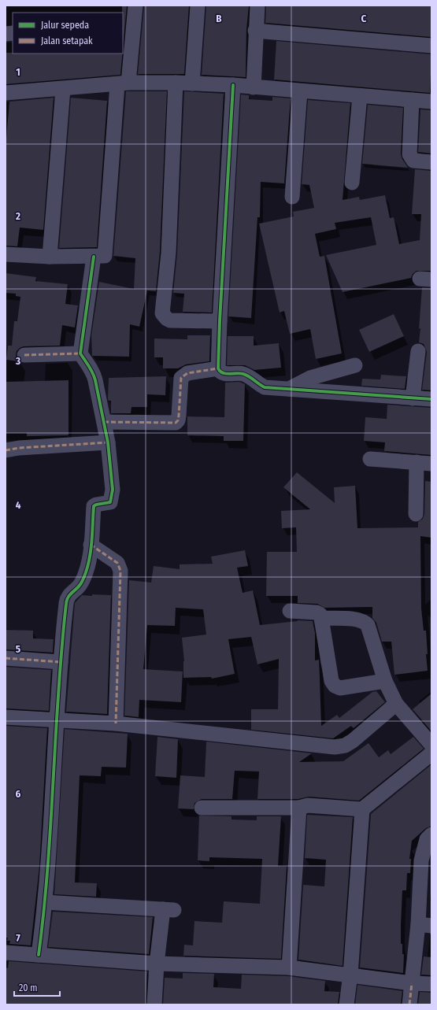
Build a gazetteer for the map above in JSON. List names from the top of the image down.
{
  "legend": ["Jalur sepeda", "Jalan setapak"],
  "scale_bar": "20 m",
  "grid": {
    "columns": ["B", "C"],
    "rows": [
      "1",
      "2",
      "3",
      "4",
      "5",
      "6",
      "7"
    ]
  }
}
